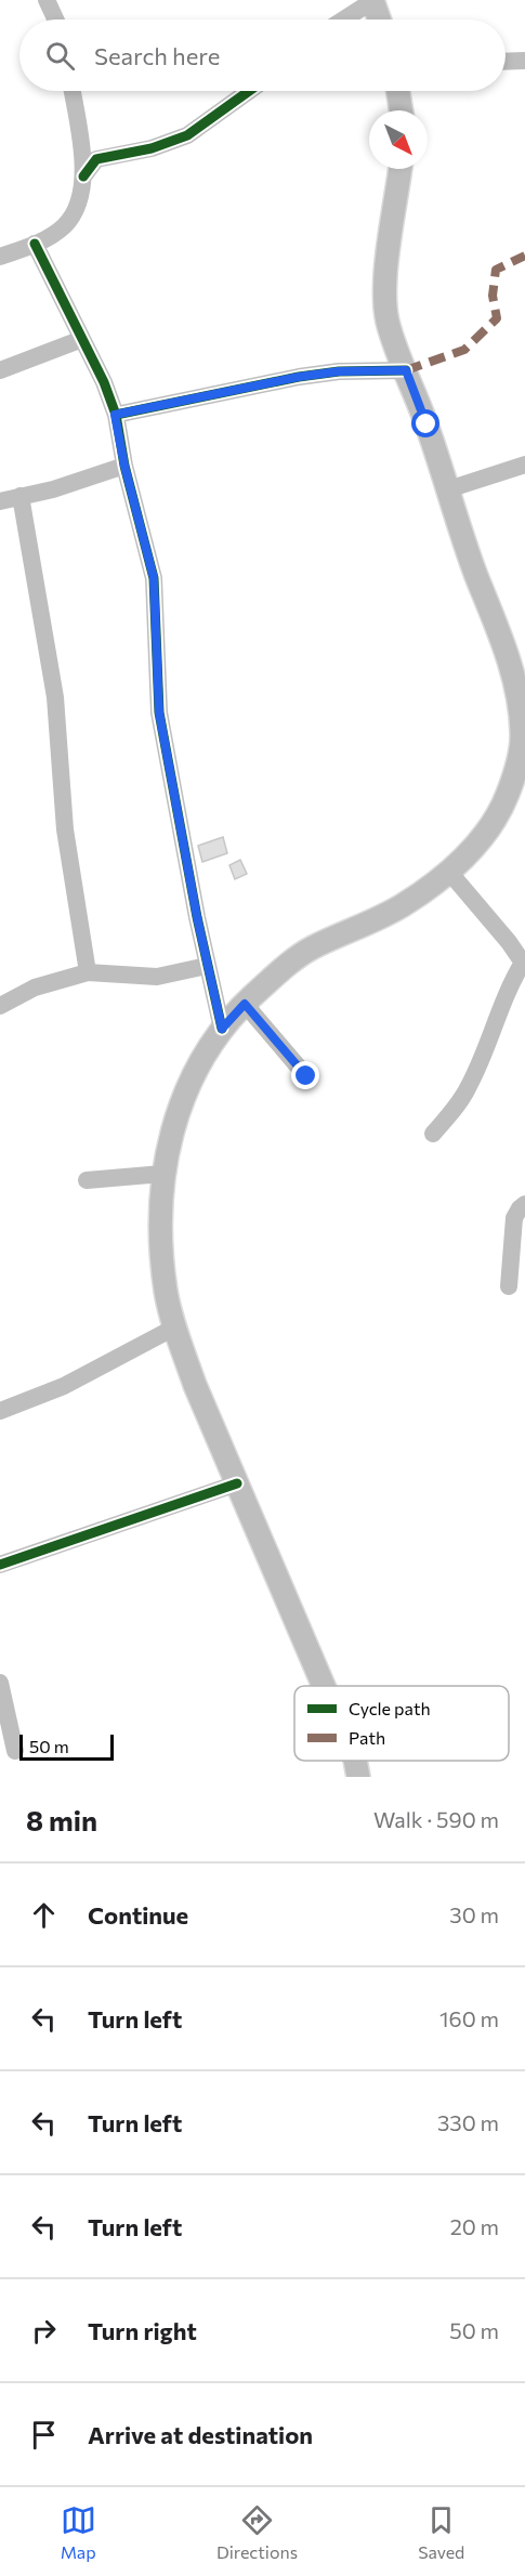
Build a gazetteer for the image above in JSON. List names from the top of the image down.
{
  "legend": ["Cycle path", "Path"],
  "scale_bar": "50 m",
  "north": "bottom right",
  "page": {
    "search": "Search here",
    "scale": "50 m",
    "heading": ["8 min", "Walk · 590 m"],
    "list": [
      ["Continue", "30 m"],
      ["Turn left", "160 m"],
      ["Turn left", "330 m"],
      ["Turn left", "20 m"],
      ["Turn right", "50 m"],
      "Arrive at destination"
    ],
    "nav": ["Map", "Directions", "Saved"]
  }
}
